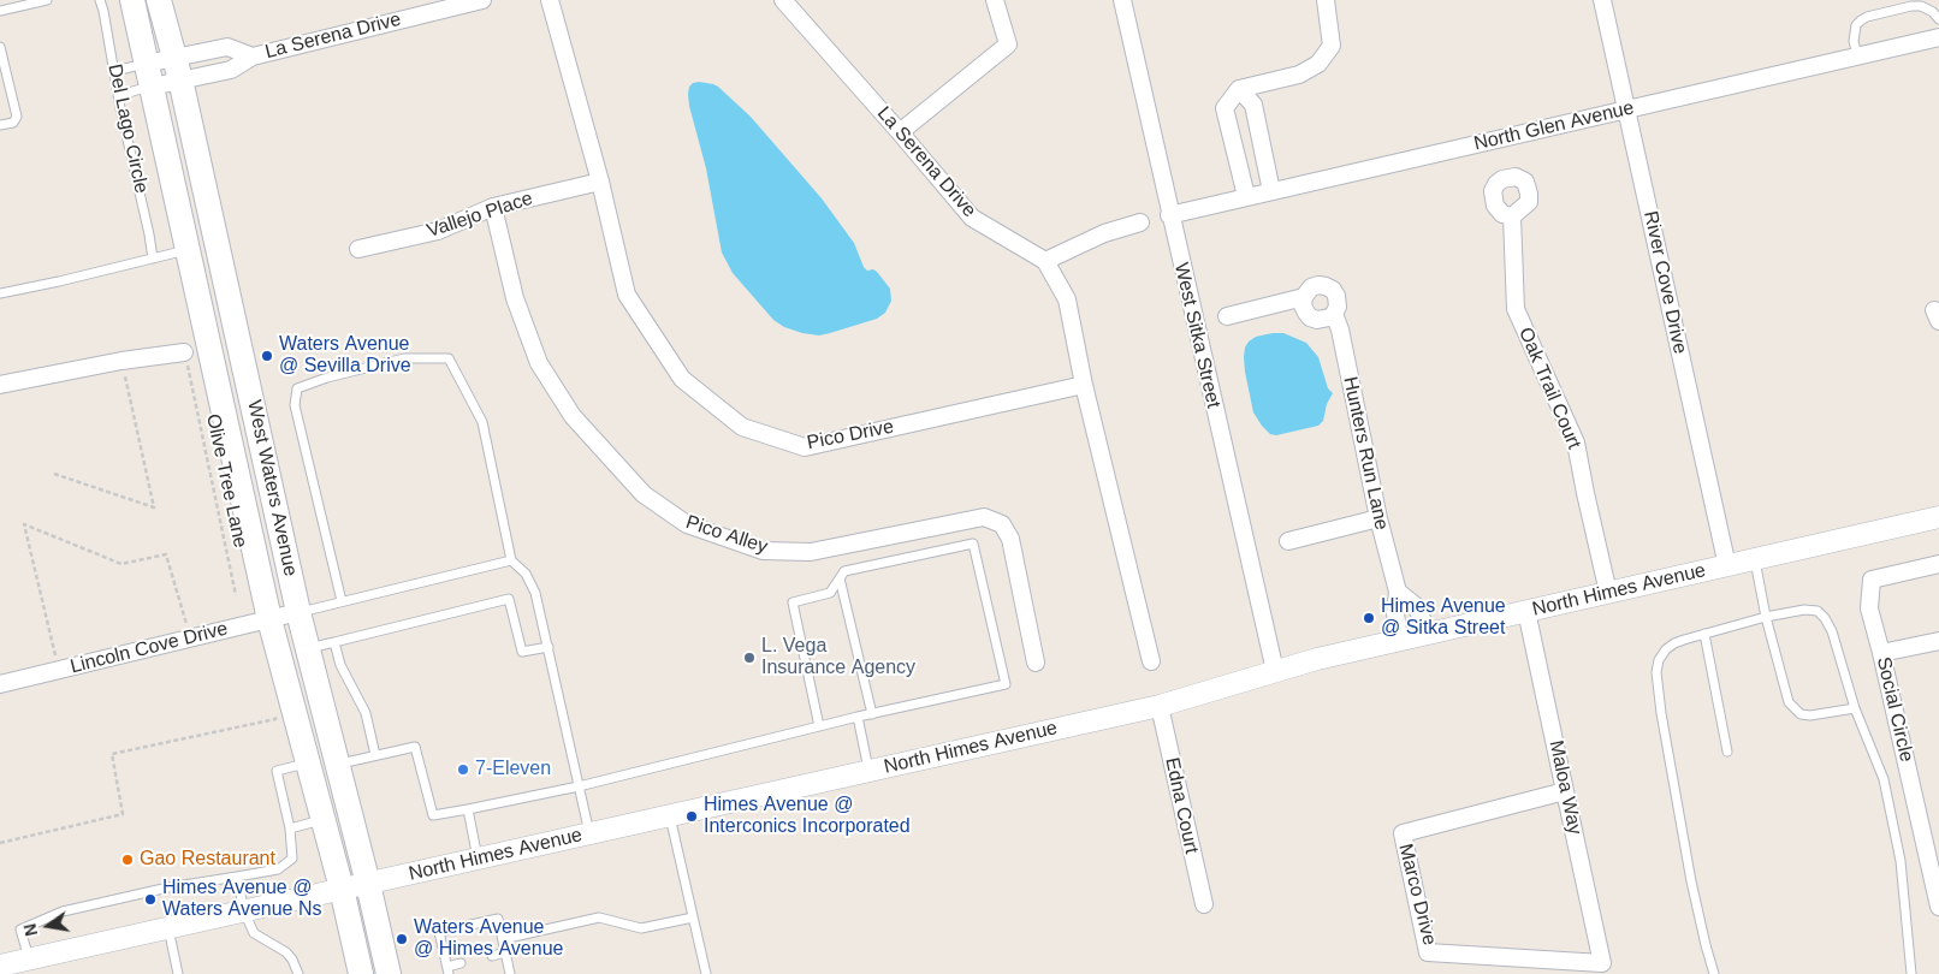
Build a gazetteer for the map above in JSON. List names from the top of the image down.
{
  "streets": {
    "main road": ["West Waters Avenue"],
    "street": [
      "La Serena Drive",
      "North Glen Avenue",
      "Vallejo Place",
      "River Cove Drive",
      "West Sitka Street",
      "Oak Trail Court",
      "Pico Drive",
      "Hunters Run Lane",
      "Pico Alley",
      "North Himes Avenue",
      "Lincoln Cove Drive",
      "Social Circle",
      "Maloa Way",
      "Edna Court",
      "Marco Drive"
    ],
    "lane": ["Del Lago Circle"],
    "path": ["Olive Tree Lane"]
  },
  "crossings": [
    ["La Serena Drive", "West Waters Avenue"],
    ["North Glen Avenue", "River Cove Drive"],
    ["North Glen Avenue", "West Sitka Street"],
    ["Vallejo Place", "Pico Drive"],
    ["Vallejo Place", "Pico Alley"],
    ["River Cove Drive", "North Himes Avenue"],
    ["West Sitka Street", "North Himes Avenue"],
    ["Oak Trail Court", "North Himes Avenue"],
    ["Hunters Run Lane", "North Himes Avenue"],
    ["West Waters Avenue", "North Himes Avenue"],
    ["West Waters Avenue", "Lincoln Cove Drive"],
    ["North Himes Avenue", "Maloa Way"],
    ["North Himes Avenue", "Edna Court"],
    ["Maloa Way", "Marco Drive"]
  ],
  "places": [
    "Waters Avenue @ Sevilla Drive",
    "Himes Avenue @ Sitka Street",
    "L. Vega Insurance Agency",
    "7-Eleven",
    "Himes Avenue @ Interconics Incorporated",
    "Gao Restaurant",
    "Himes Avenue @ Waters Avenue Ns",
    "Waters Avenue @ Himes Avenue"
  ],
  "north": "left"
}
